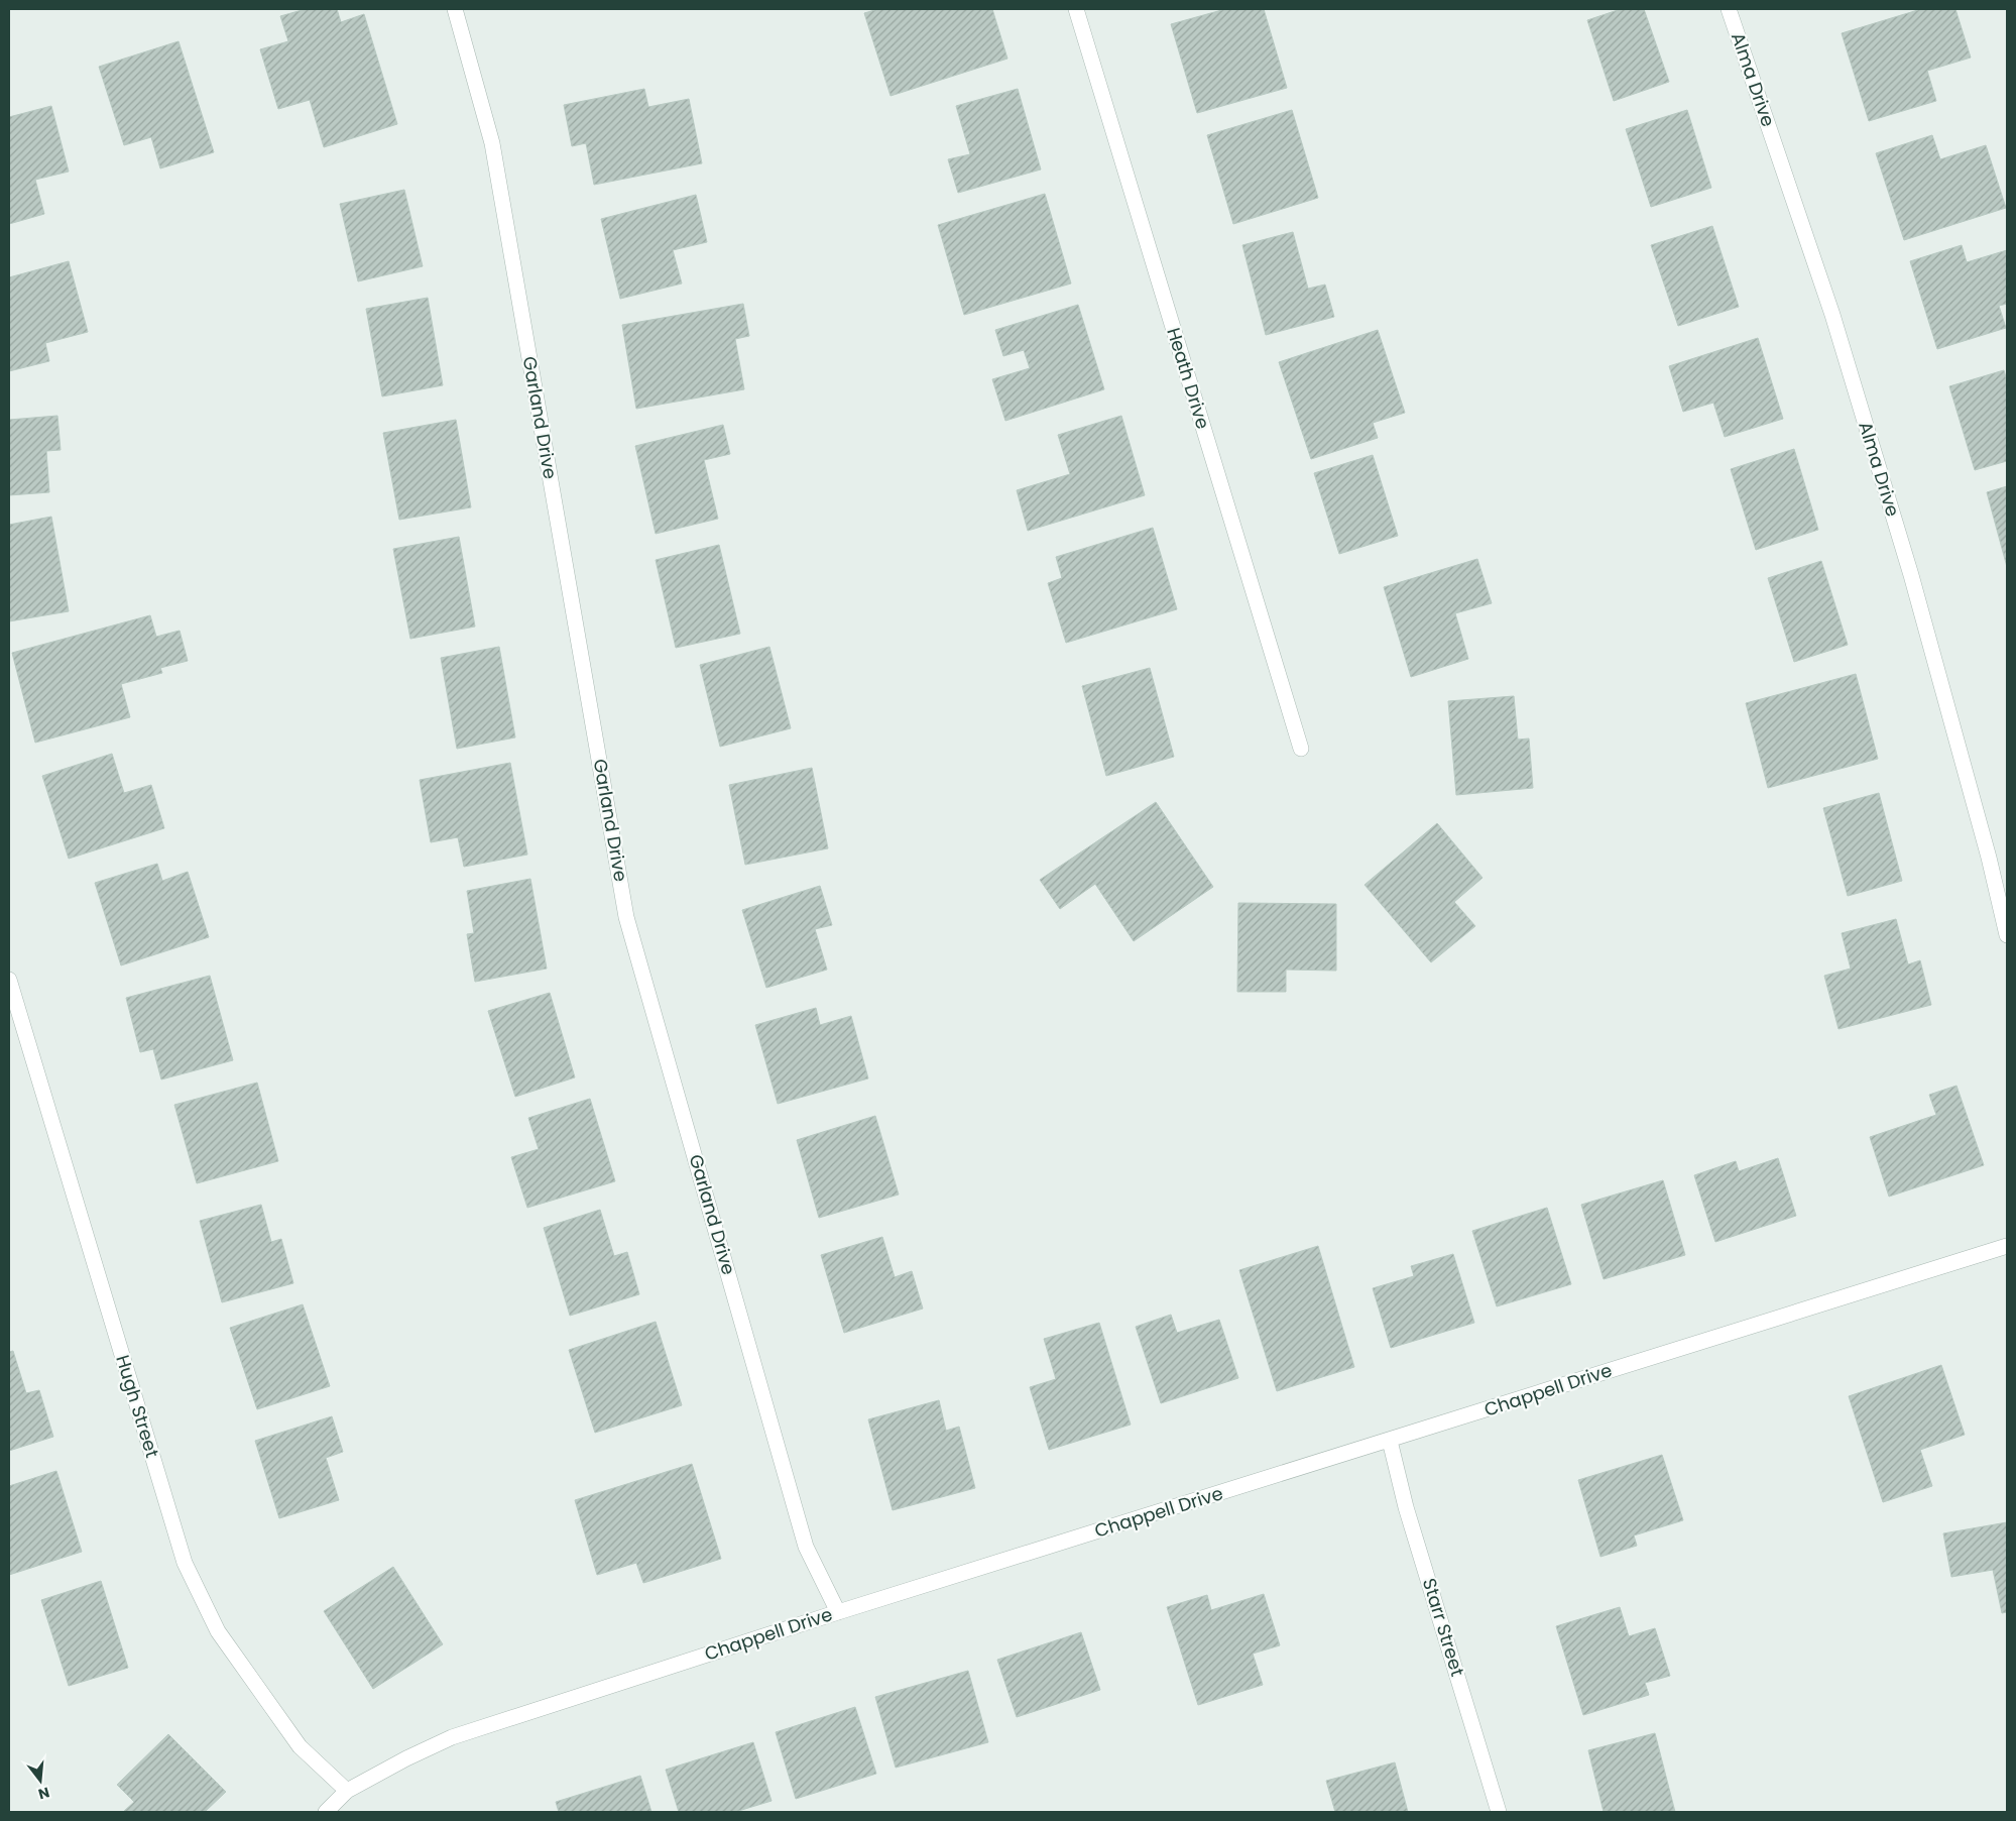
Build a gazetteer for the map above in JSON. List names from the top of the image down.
{
  "streets": {
    "street": [
      "Alma Drive",
      "Heath Drive",
      "Garland Drive",
      "Chappell Drive",
      "Hugh Street",
      "Starr Street"
    ]
  },
  "crossings": [
    ["Garland Drive", "Chappell Drive"],
    ["Chappell Drive", "Hugh Street"],
    ["Chappell Drive", "Starr Street"]
  ],
  "north": "bottom"
}
